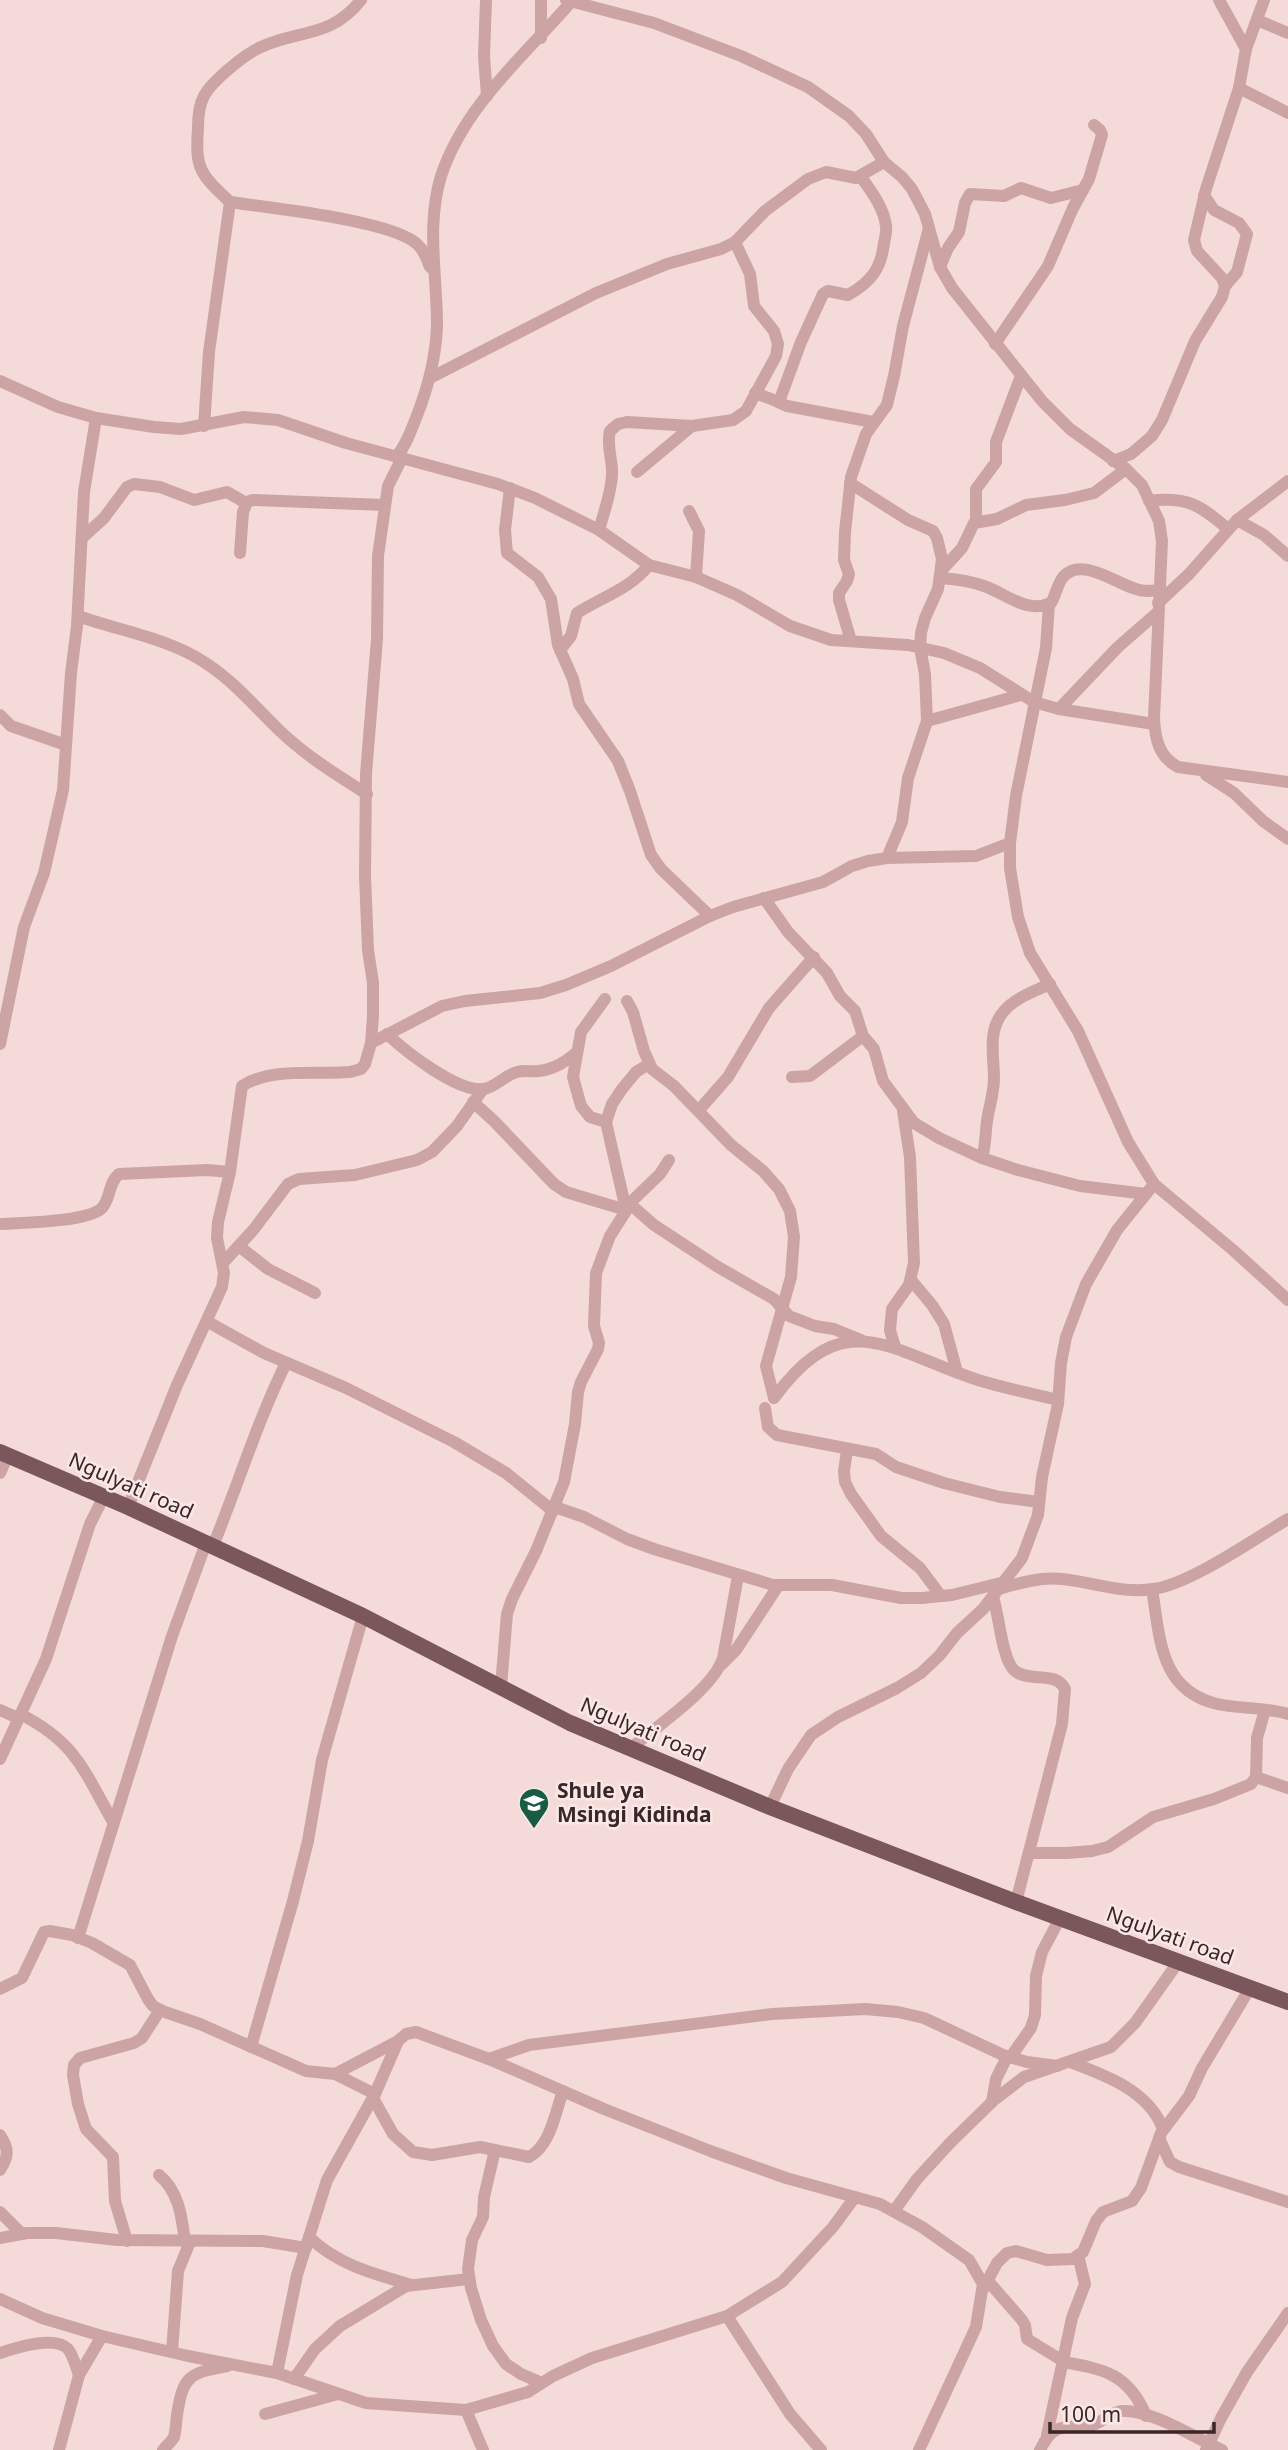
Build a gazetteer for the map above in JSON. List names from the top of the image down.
{
  "streets": {
    "main road": ["Ngulyati road"]
  },
  "places": {
    "school or university": ["Shule ya Msingi Kidinda"]
  },
  "scale_bar": "100 m"
}
